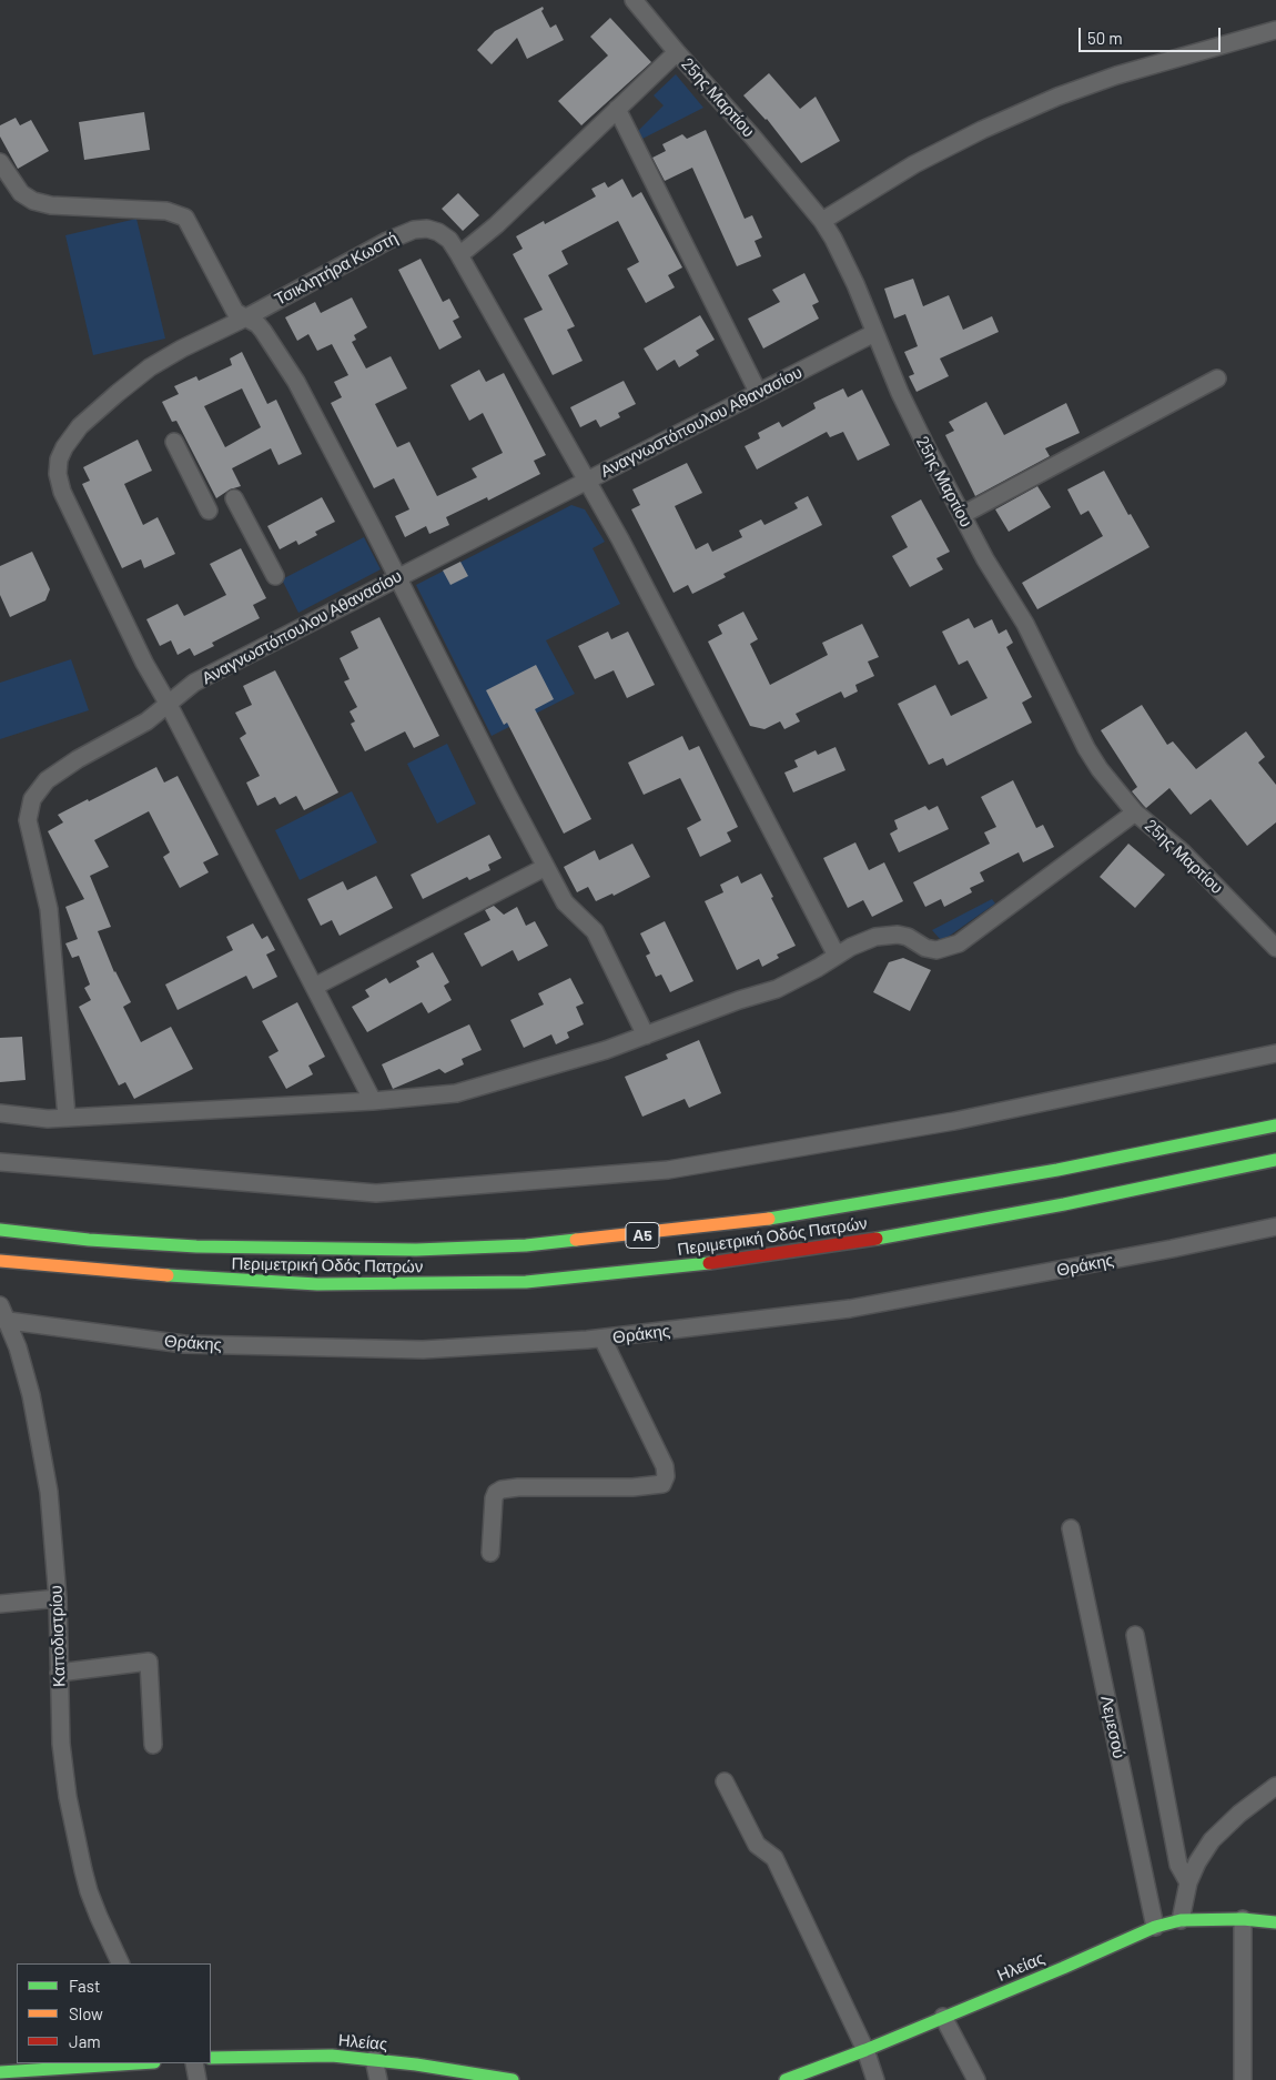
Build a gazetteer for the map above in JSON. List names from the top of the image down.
{
  "streets": {
    "main road": ["Α5", "Περιμετρική Οδός Πατρών", "Ηλείας"],
    "street": [
      "25ης Μαρτίου",
      "Τσικλητήρα Κωστή",
      "Αναγνωστόπουλου Αθανασίου",
      "Θράκης",
      "Καποδιστρίου",
      "Λεμεσού"
    ]
  },
  "crossings": [
    ["25ης Μαρτίου", "Αναγνωστόπουλου Αθανασίου"],
    ["Τσικλητήρα Κωστή", "Αναγνωστόπουλου Αθανασίου"],
    ["Θράκης", "Καποδιστρίου"],
    ["Λεμεσού", "Ηλείας"]
  ],
  "legend": ["Fast", "Slow", "Jam"],
  "scale_bar": "50 m"
}
